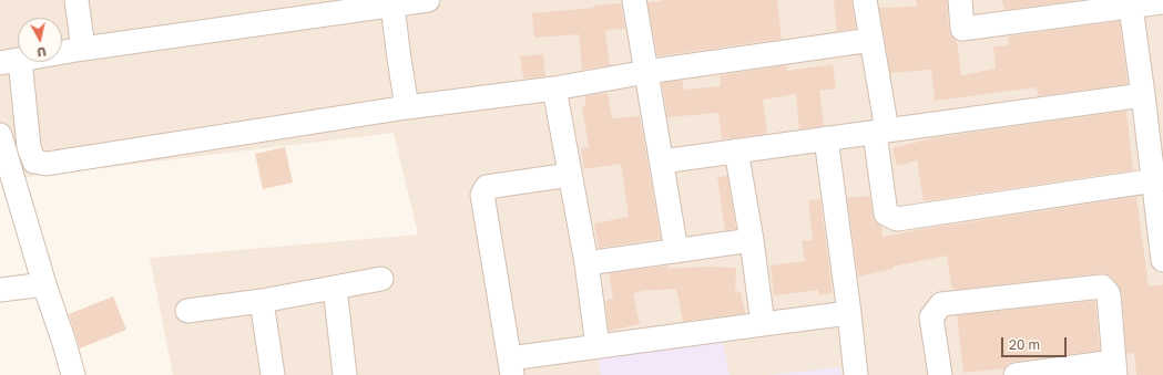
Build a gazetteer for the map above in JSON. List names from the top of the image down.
{
  "scale_bar": "20 m",
  "north": "bottom"
}
